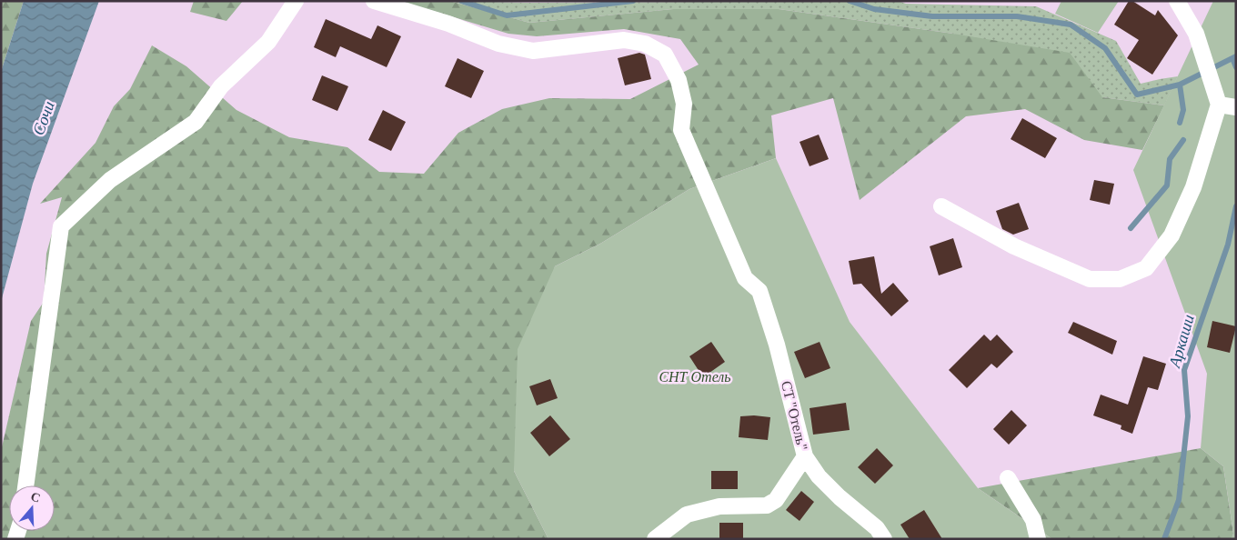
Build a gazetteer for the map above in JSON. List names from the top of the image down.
{
  "streets": {
    "street": ["СТ \"Отель\""]
  },
  "water": ["Сочи", "Аркаши"],
  "parks": ["СНТ Отель"],
  "north": "top"
}
